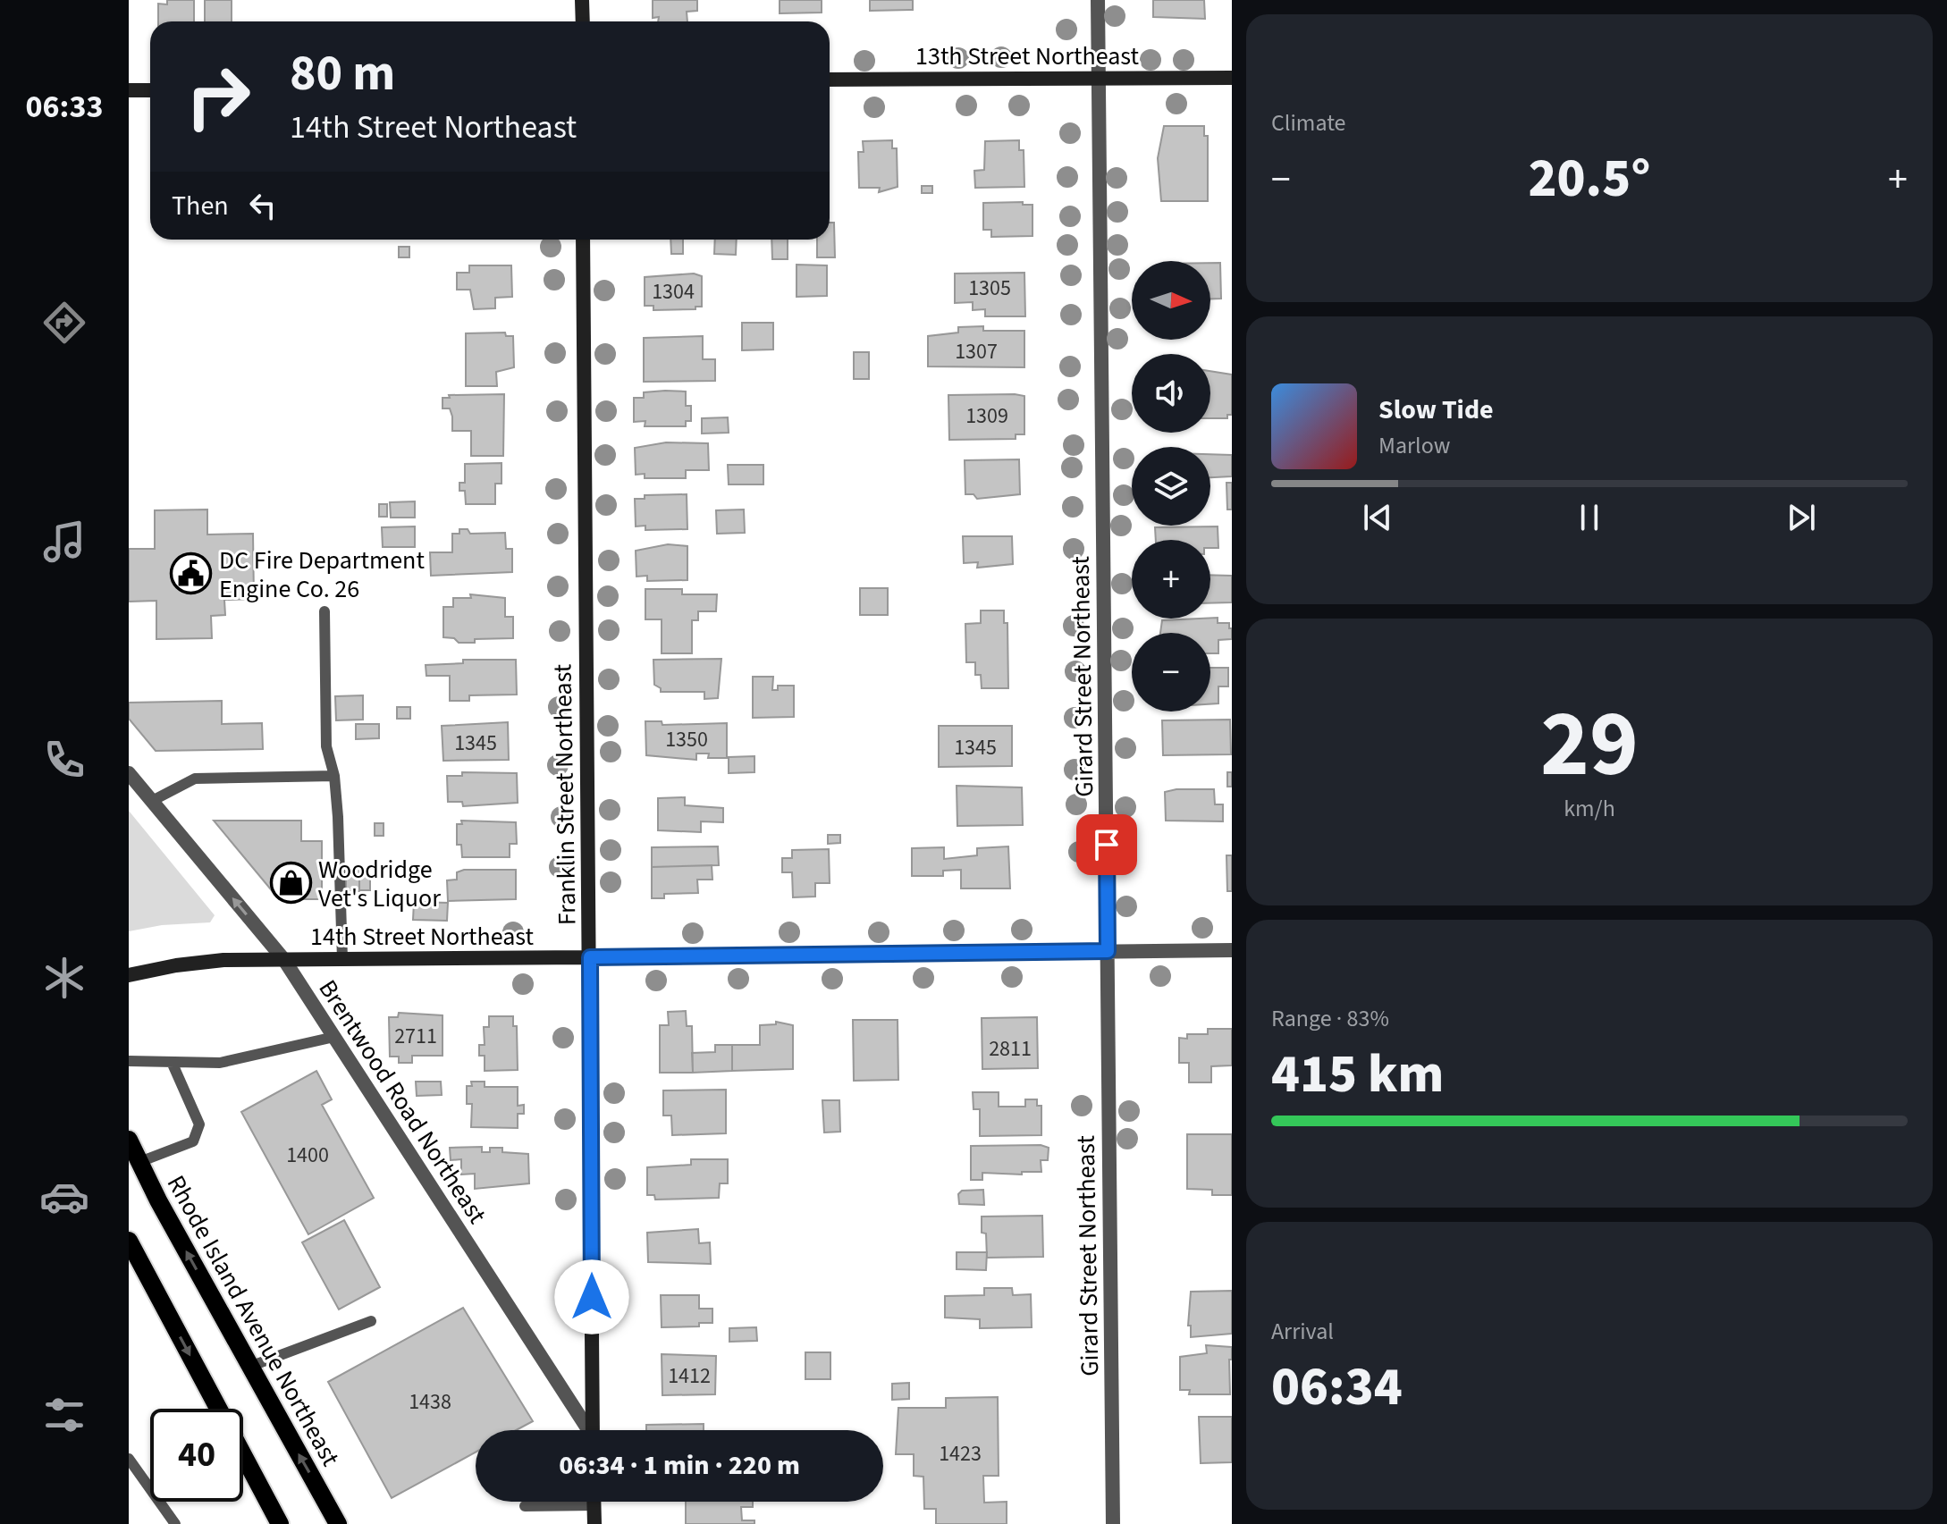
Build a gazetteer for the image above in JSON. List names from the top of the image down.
{
  "streets": {
    "main road": ["Rhode Island Avenue Northeast"],
    "street": [
      "13th Street Northeast",
      "Girard Street Northeast",
      "Franklin Street Northeast",
      "14th Street Northeast",
      "Brentwood Road Northeast"
    ]
  },
  "crossings": [
    ["13th Street Northeast", "Girard Street Northeast"],
    ["Girard Street Northeast", "14th Street Northeast"],
    ["Franklin Street Northeast", "14th Street Northeast"],
    ["14th Street Northeast", "Brentwood Road Northeast"]
  ],
  "places": {
    "public building": ["DC Fire Department Engine Co. 26"],
    "shop": ["Woodridge Vet's Liquor"]
  },
  "house_numbers": [
    "1305",
    "1304",
    "1307",
    "1309",
    "1350",
    "1345",
    "1345",
    "2711",
    "2811",
    "1400",
    "1412",
    "1438",
    "1423"
  ],
  "north": "right",
  "page": {
    "tabs": "06:33",
    "tile": [
      "Climate",
      ["29", "km/h"],
      ["Range · 83%", "415 km"],
      ["Arrival", "06:34"]
    ],
    "turn": ["80 m", "14th Street Northeast"],
    "heat": ["−", "20.5°", "+"],
    "then": "Then",
    "map_buttons": ["+", "−"],
    "song": ["Slow Tide", "Marlow"],
    "limit": "40",
    "trip": "06:34 · 1 min · 220 m"
  }
}
